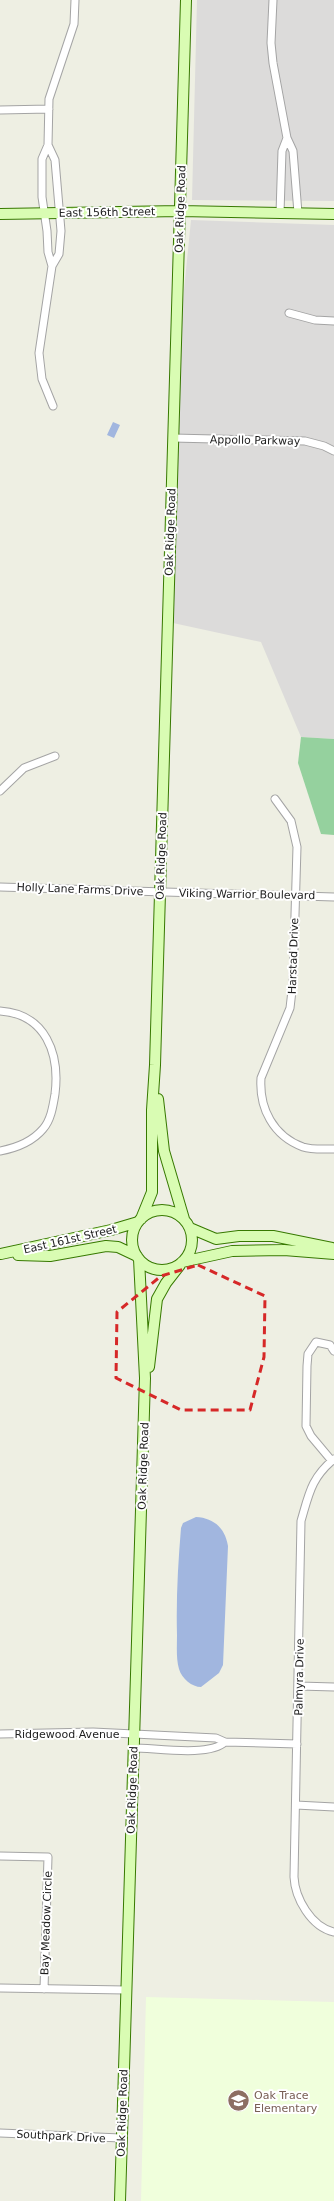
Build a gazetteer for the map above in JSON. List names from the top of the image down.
{
  "streets": {
    "street": [
      "Oak Ridge Road",
      "East 156th Street",
      "Appollo Parkway",
      "Holly Lane Farms Drive",
      "Viking Warrior Boulevard",
      "Harstad Drive",
      "East 161st Street",
      "Palmyra Drive",
      "Ridgewood Avenue",
      "Bay Meadow Circle",
      "Southpark Drive"
    ]
  },
  "crossings": [
    ["Oak Ridge Road", "East 156th Street"],
    ["Oak Ridge Road", "Appollo Parkway"],
    ["Oak Ridge Road", "Holly Lane Farms Drive"],
    ["Oak Ridge Road", "Viking Warrior Boulevard"],
    ["Oak Ridge Road", "East 161st Street"],
    ["Oak Ridge Road", "Ridgewood Avenue"],
    ["Oak Ridge Road", "Southpark Drive"],
    ["Holly Lane Farms Drive", "Viking Warrior Boulevard"],
    ["Viking Warrior Boulevard", "Harstad Drive"]
  ],
  "places": {
    "school or university": ["Oak Trace Elementary"]
  }
}
